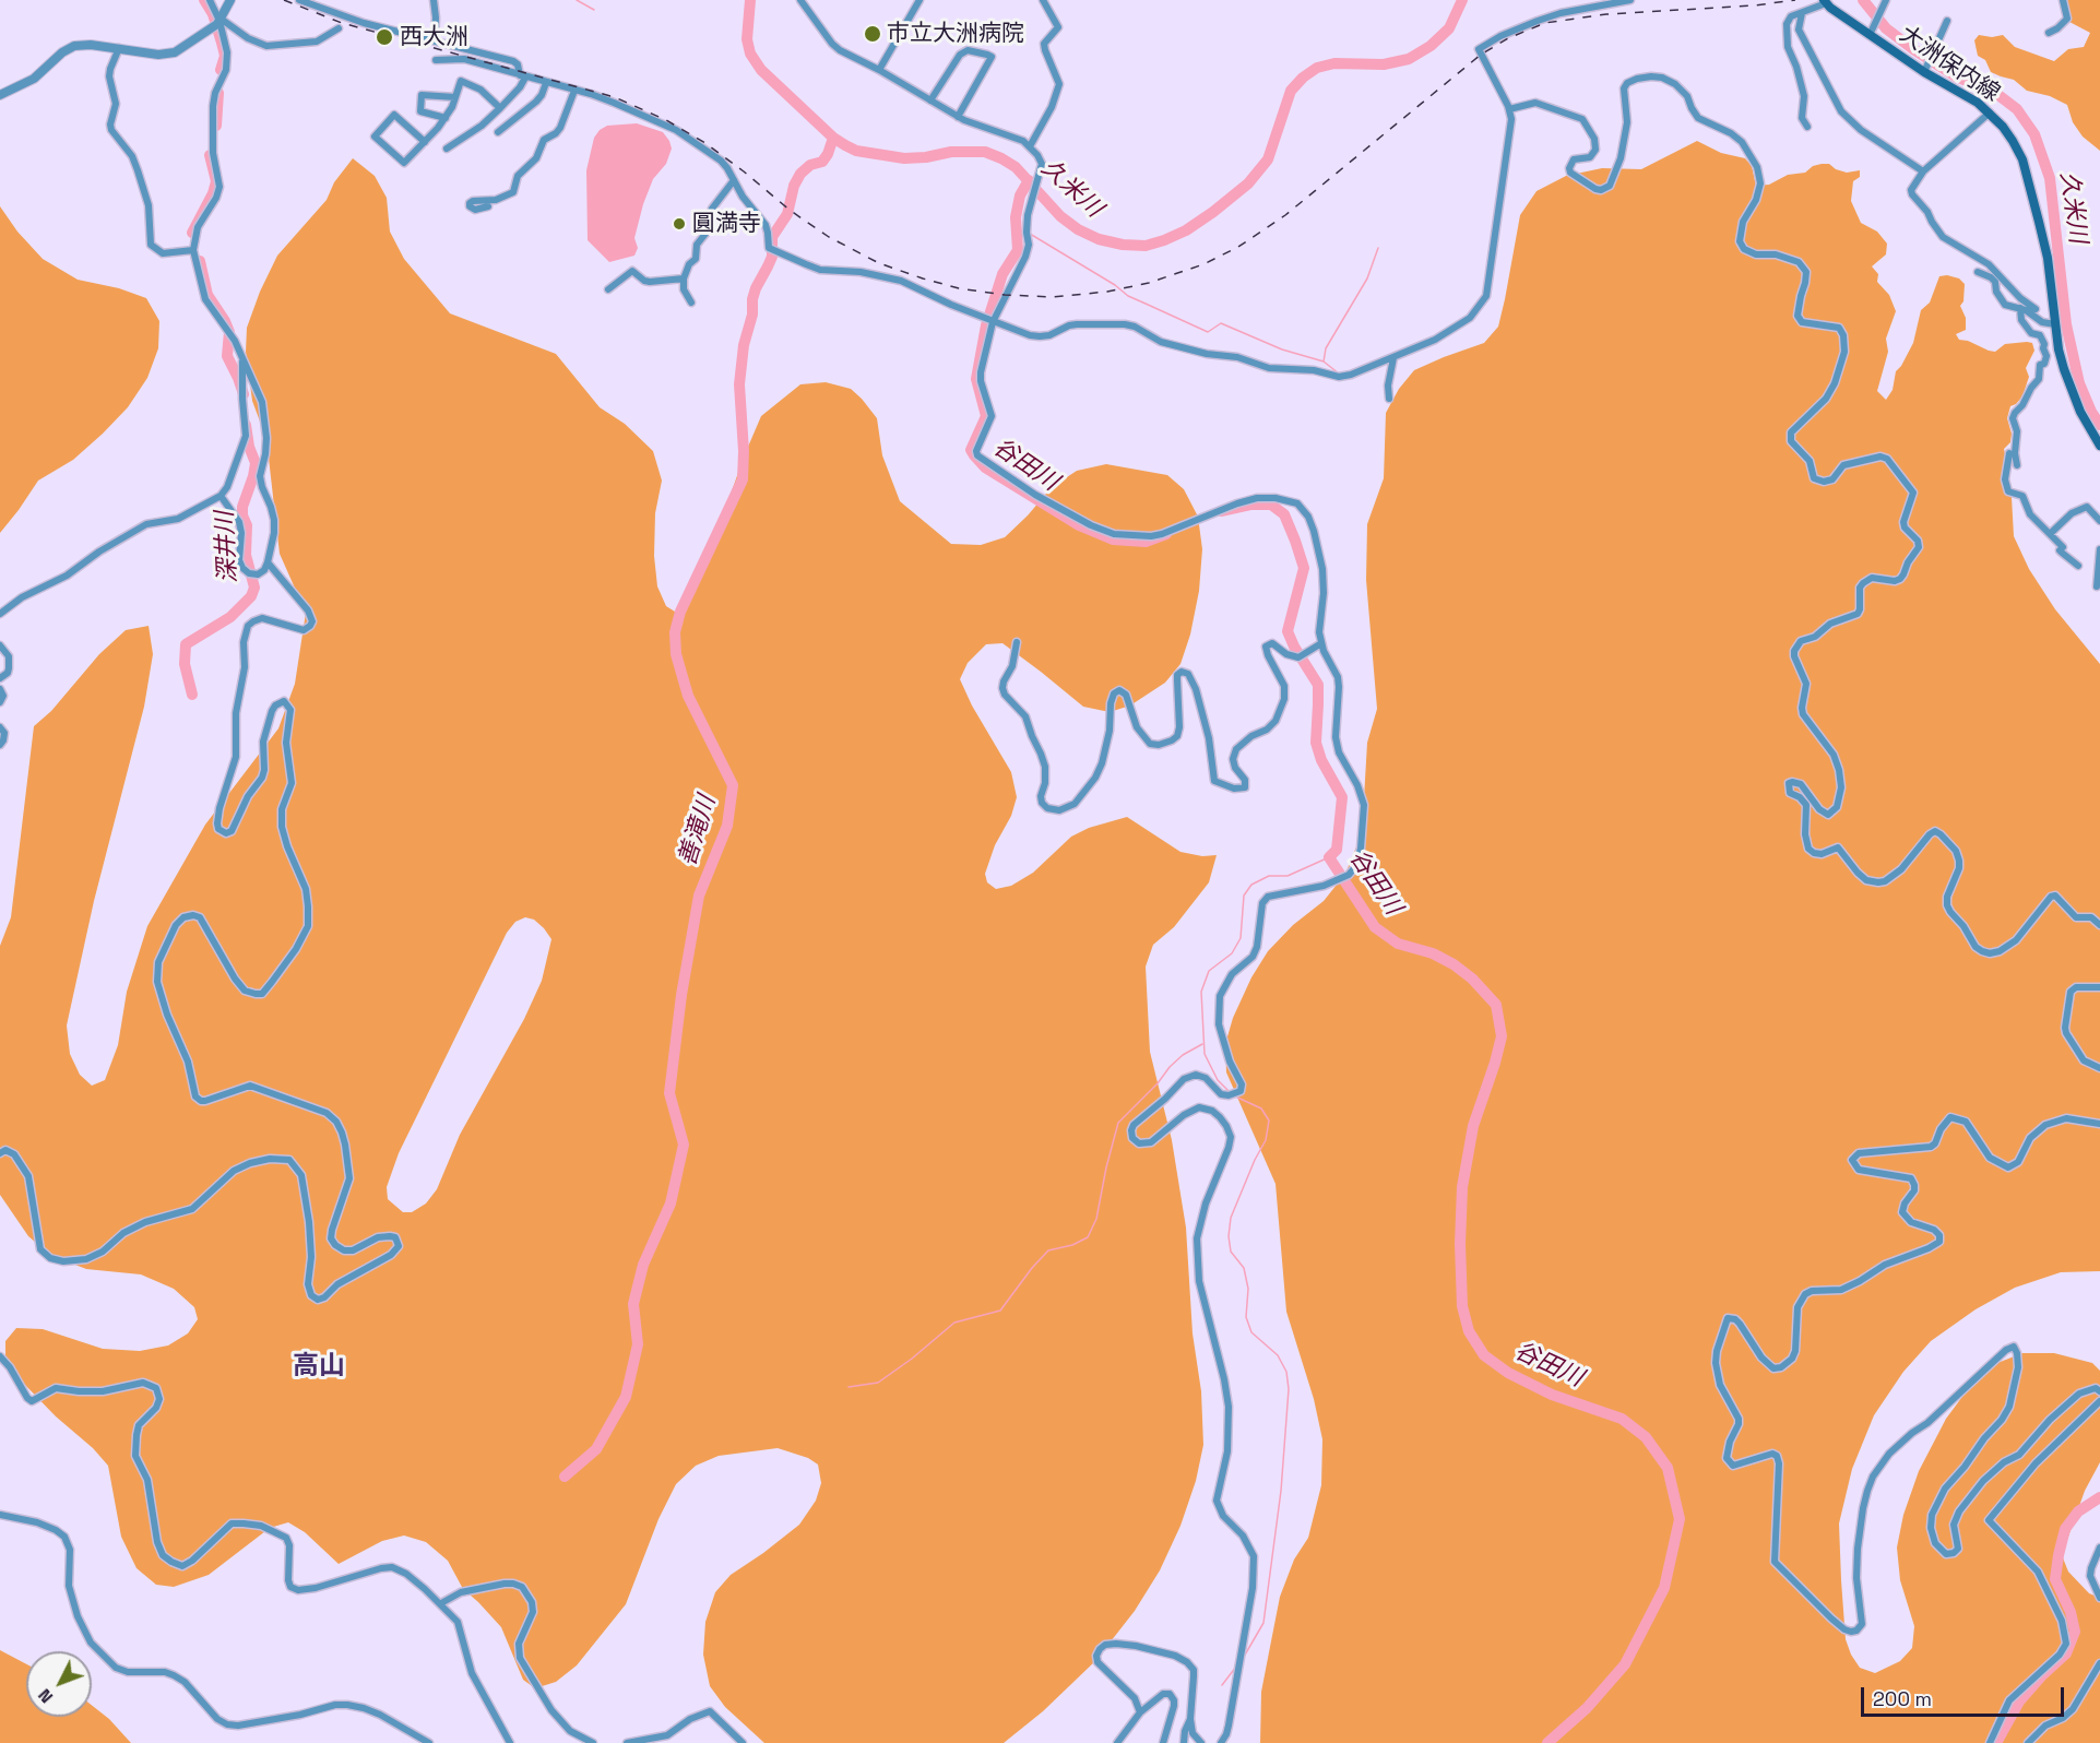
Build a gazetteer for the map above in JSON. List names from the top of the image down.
{
  "streets": {
    "main road": ["大洲保内線"]
  },
  "districts": ["高山"],
  "water": [
    "久米川",
    "谷田川",
    "深井川",
    "善滝川"
  ],
  "places": ["市立大洲病院", "西大洲", "圓満寺"],
  "scale_bar": "200 m",
  "north": "bottom left"
}
